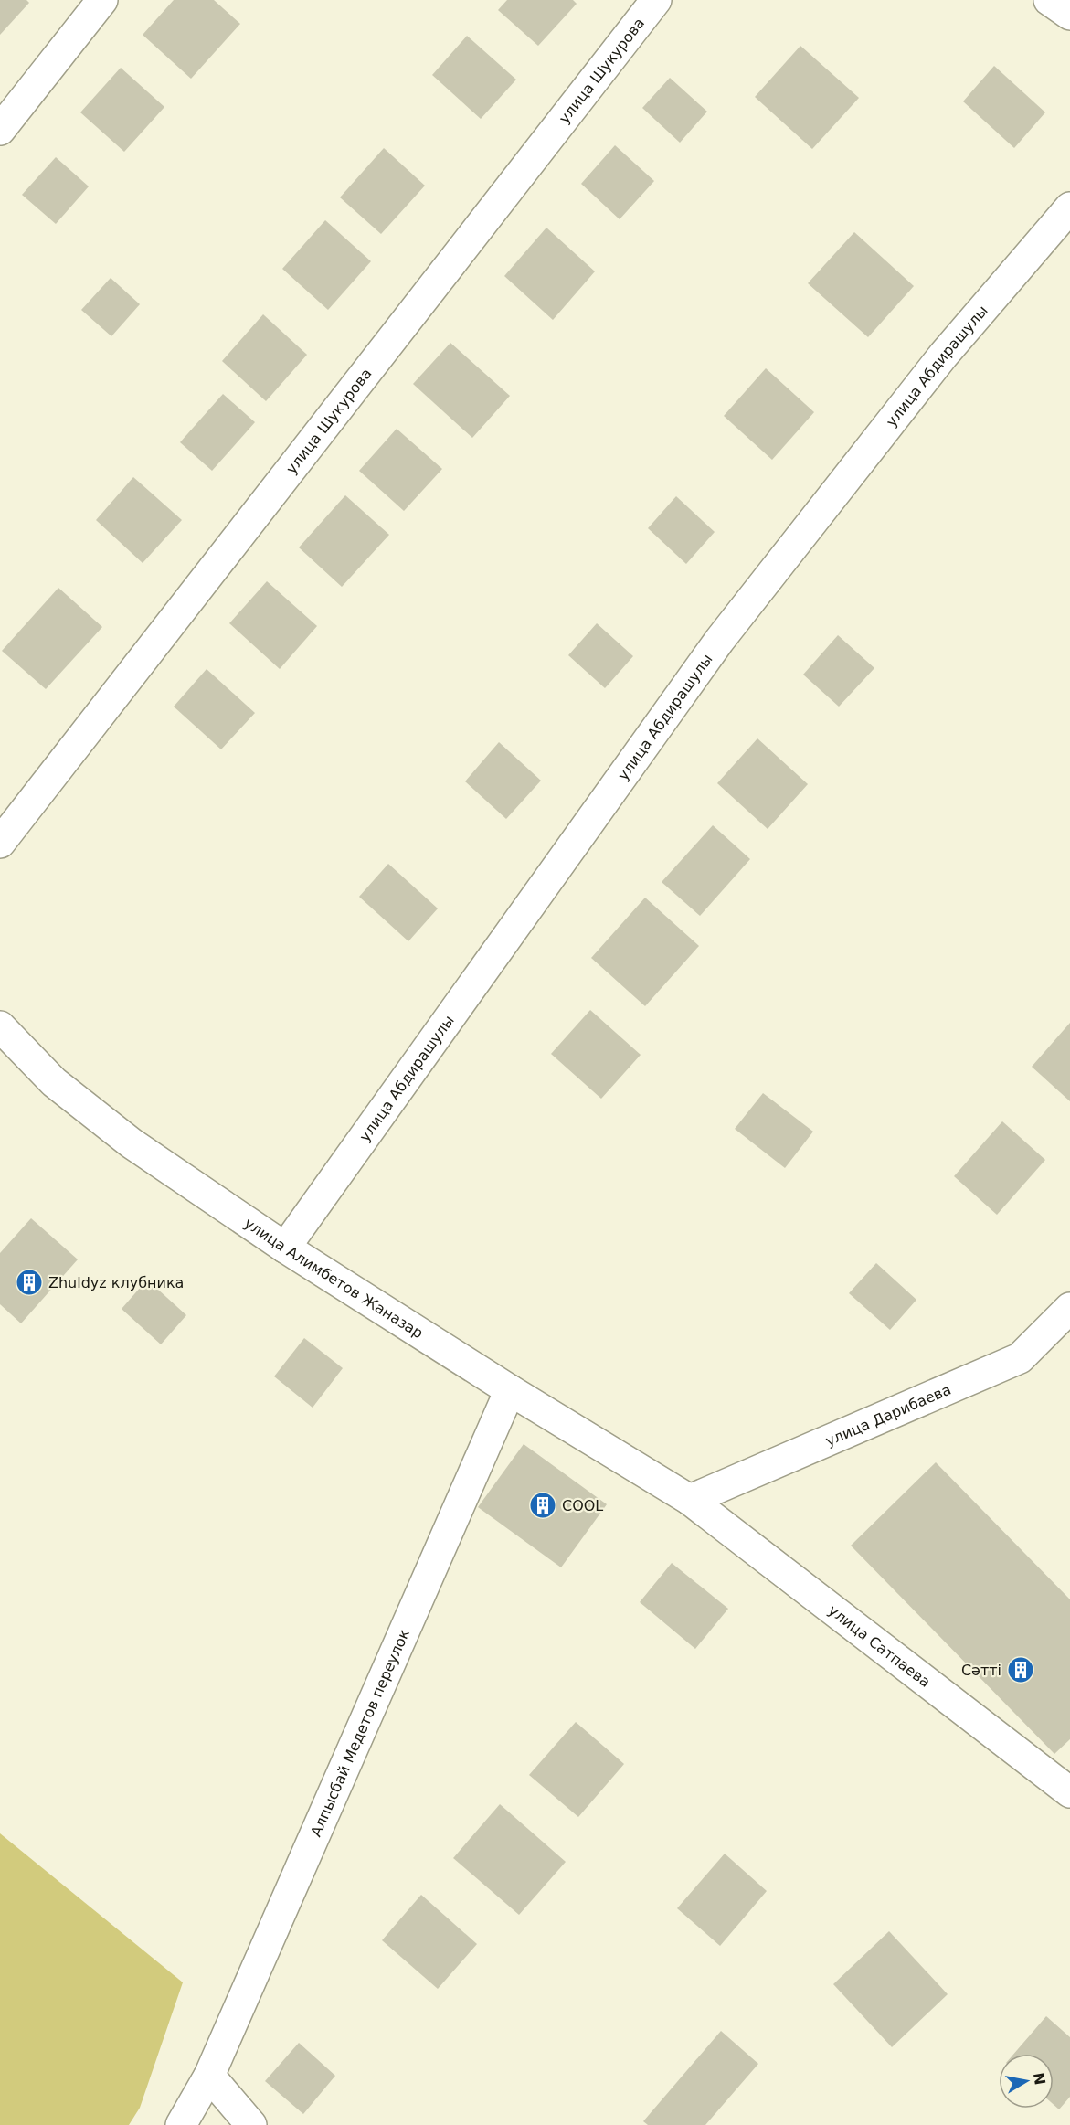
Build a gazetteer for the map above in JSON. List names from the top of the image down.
{
  "streets": {
    "street": [
      "улица Шукурова",
      "улица Абдирашулы",
      "улица Алимбетов Жаназар",
      "улица Дарибаева",
      "улица Сатпаева",
      "Алпысбай Медетов переулок"
    ]
  },
  "crossings": [
    ["улица Абдирашулы", "улица Алимбетов Жаназар"],
    ["улица Алимбетов Жаназар", "улица Дарибаева"],
    ["улица Алимбетов Жаназар", "улица Сатпаева"],
    ["улица Алимбетов Жаназар", "Алпысбай Медетов переулок"],
    ["улица Дарибаева", "улица Сатпаева"]
  ],
  "places": {
    "building": ["Zhuldyz клубника", "COOL", "Сәтті"]
  },
  "north": "right"
}
